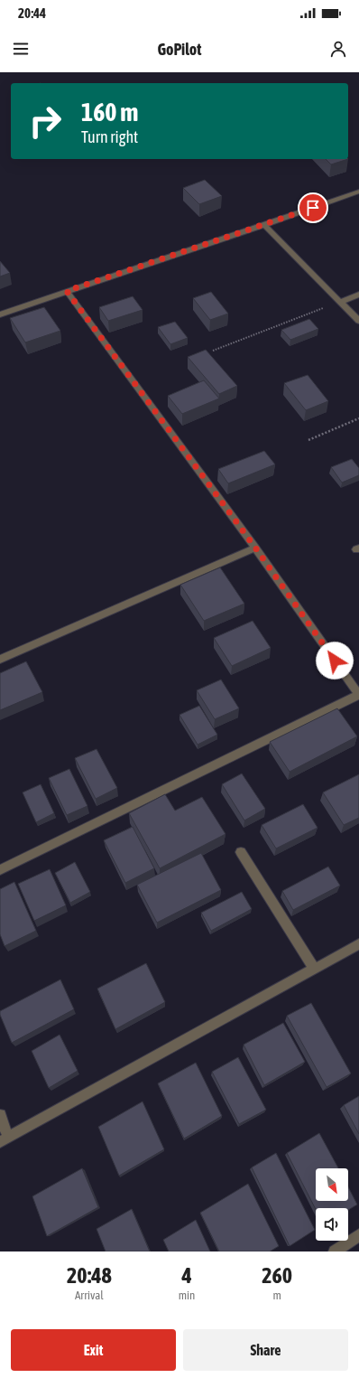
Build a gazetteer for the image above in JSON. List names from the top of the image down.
{
  "north": "bottom right",
  "page": {
    "status": "20:44",
    "header": "GoPilot",
    "turn": ["160 m", "Turn right"],
    "eta": [
      "20:48",
      "Arrival",
      "4",
      "min",
      "260",
      "m"
    ],
    "buttons": ["Exit", "Share"]
  }
}
